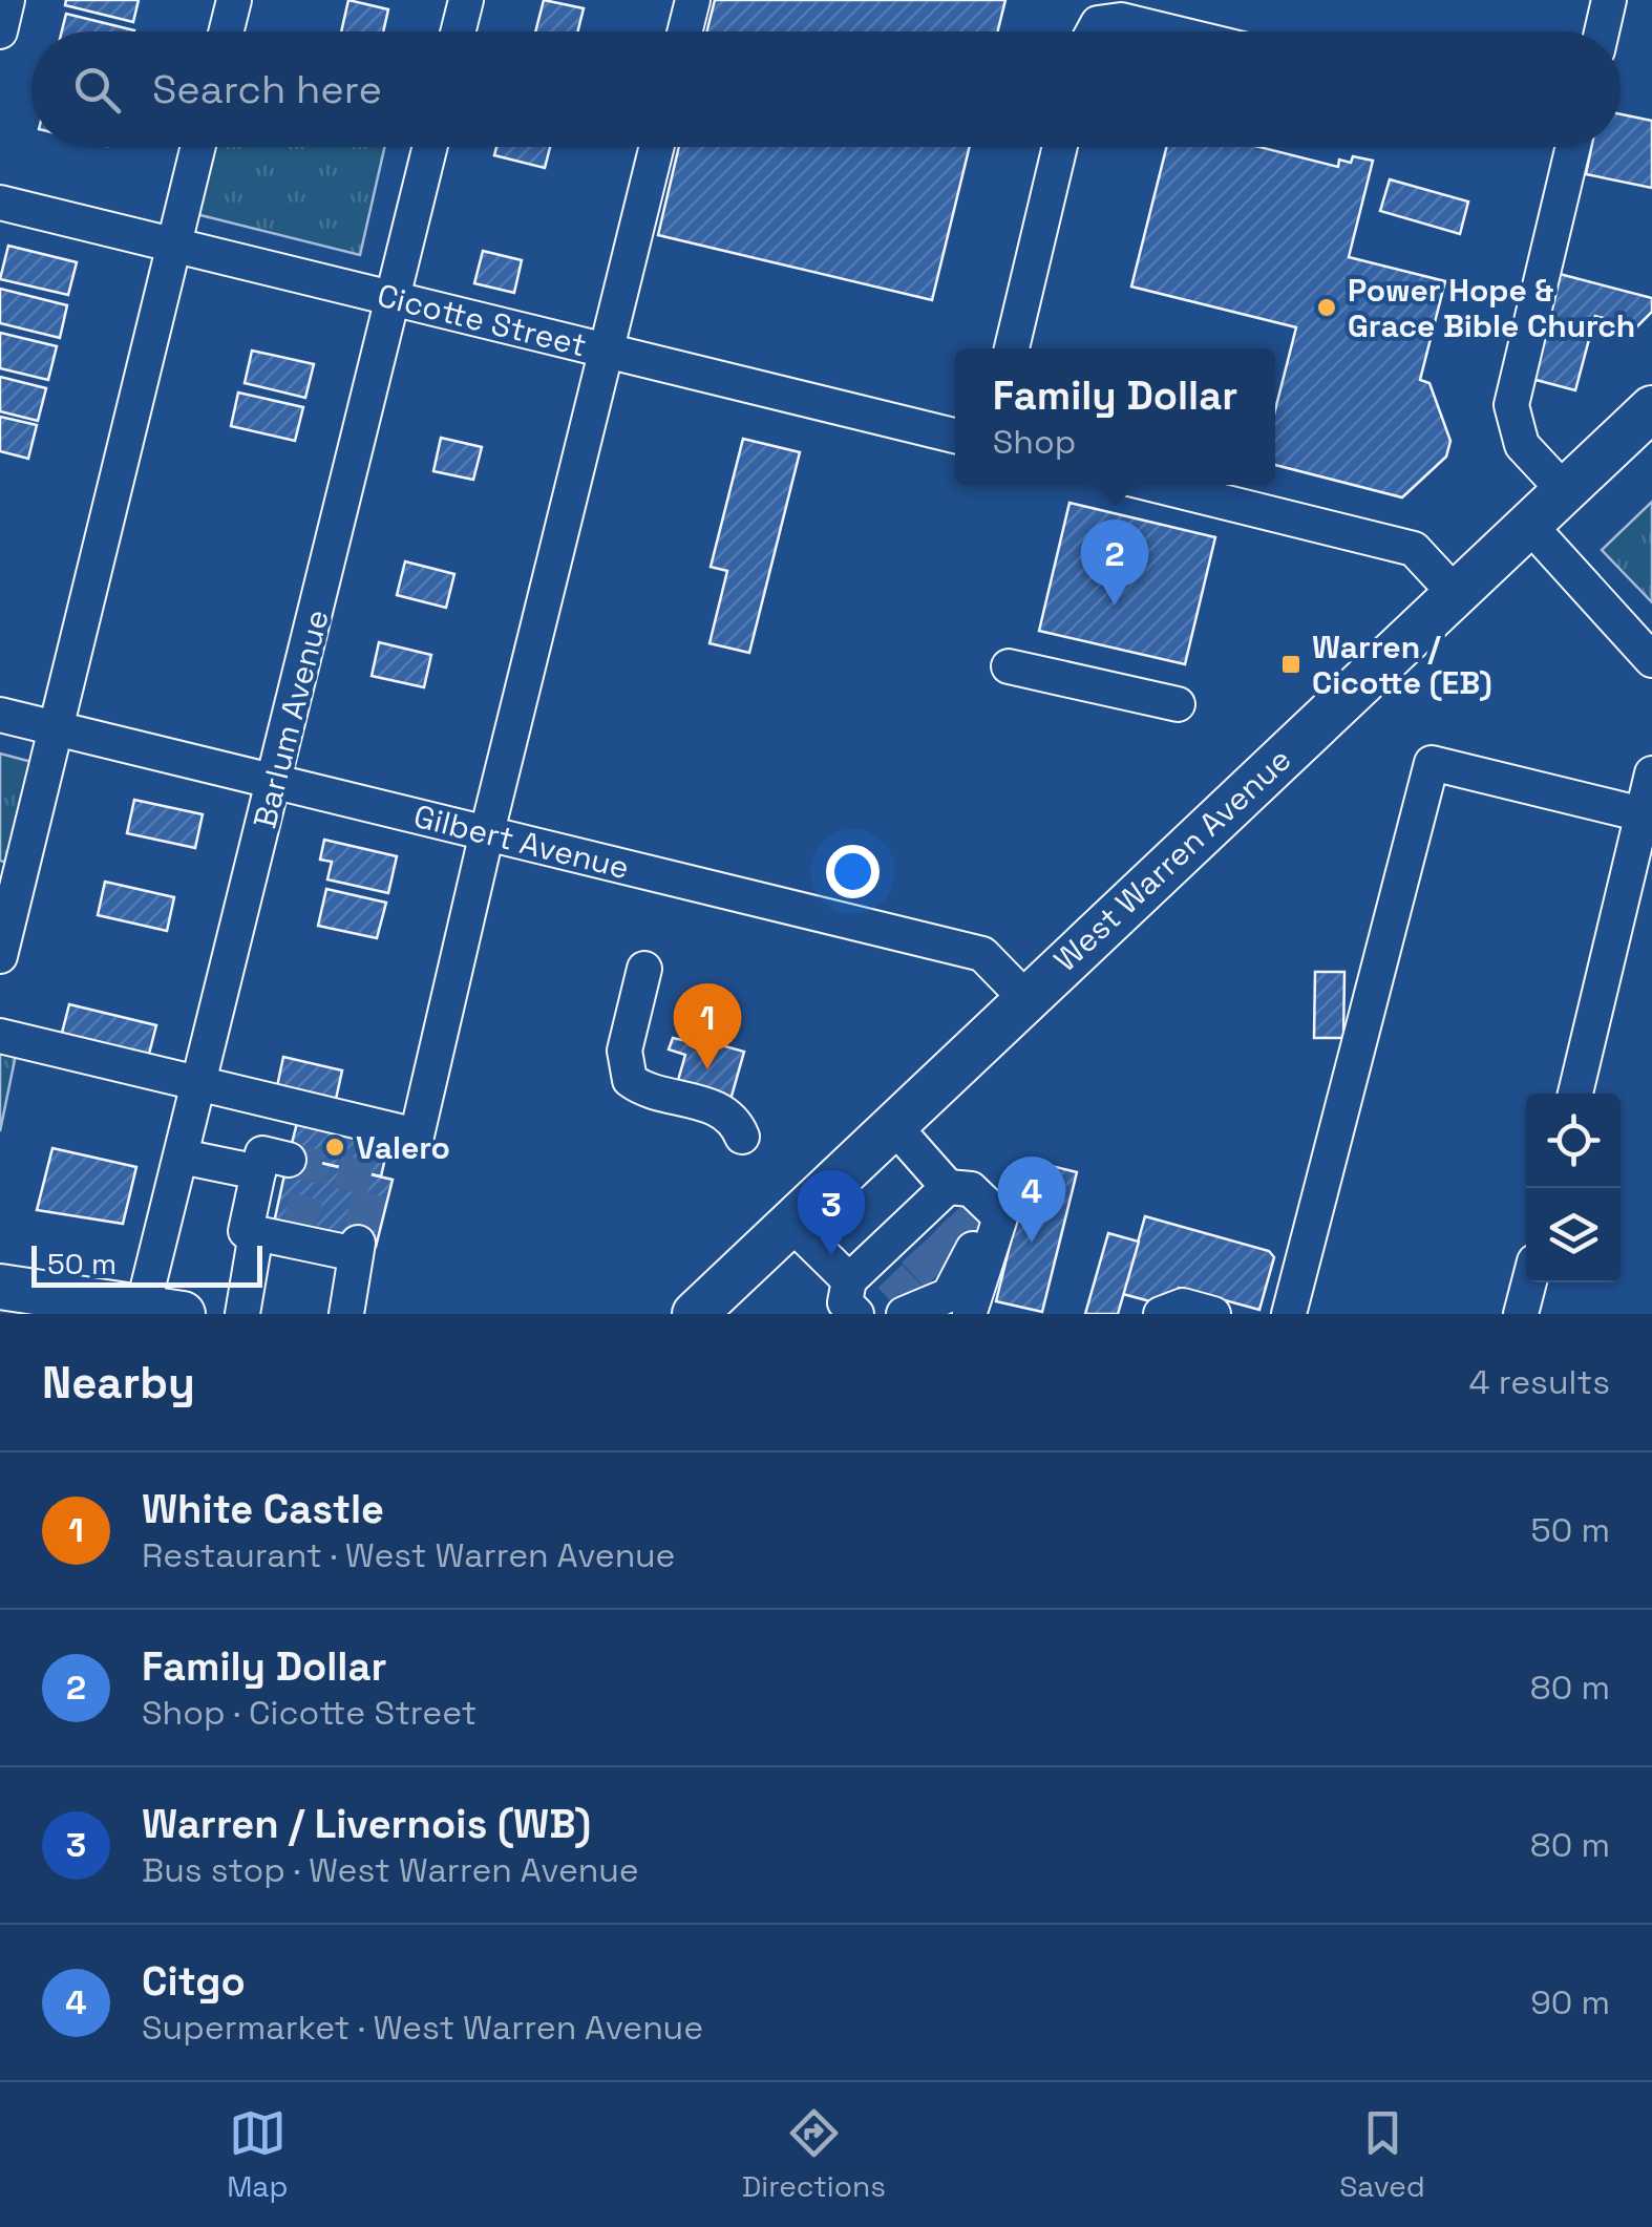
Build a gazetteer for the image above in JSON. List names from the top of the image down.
{
  "streets": {
    "main road": ["West Warren Avenue"],
    "street": ["Cicotte Street", "Barlum Avenue", "Gilbert Avenue"]
  },
  "crossings": [
    ["Cicotte Street", "Barlum Avenue"],
    ["Barlum Avenue", "Gilbert Avenue"],
    ["Gilbert Avenue", "West Warren Avenue"]
  ],
  "places": {
    "other": ["Power Hope & Grace Bible Church", "Valero"],
    "transit": ["Warren / Cicotte (EB)"]
  },
  "scale_bar": "50 m",
  "page": {
    "search": "Search here",
    "popup": ["Family Dollar", "Shop"],
    "pins": [
      "2",
      "1",
      "4",
      "3"
    ],
    "scale": "50 m",
    "heading": ["Nearby", "4 results"],
    "list": [
      {
        "mark": "1",
        "name": "White Castle",
        "note": "Restaurant · West Warren Avenue",
        "value": "50 m"
      },
      {
        "mark": "2",
        "name": "Family Dollar",
        "note": "Shop · Cicotte Street",
        "value": "80 m"
      },
      {
        "mark": "3",
        "name": "Warren / Livernois (WB)",
        "note": "Bus stop · West Warren Avenue",
        "value": "80 m"
      },
      {
        "mark": "4",
        "name": "Citgo",
        "note": "Supermarket · West Warren Avenue",
        "value": "90 m"
      }
    ],
    "nav": ["Map", "Directions", "Saved"]
  }
}
